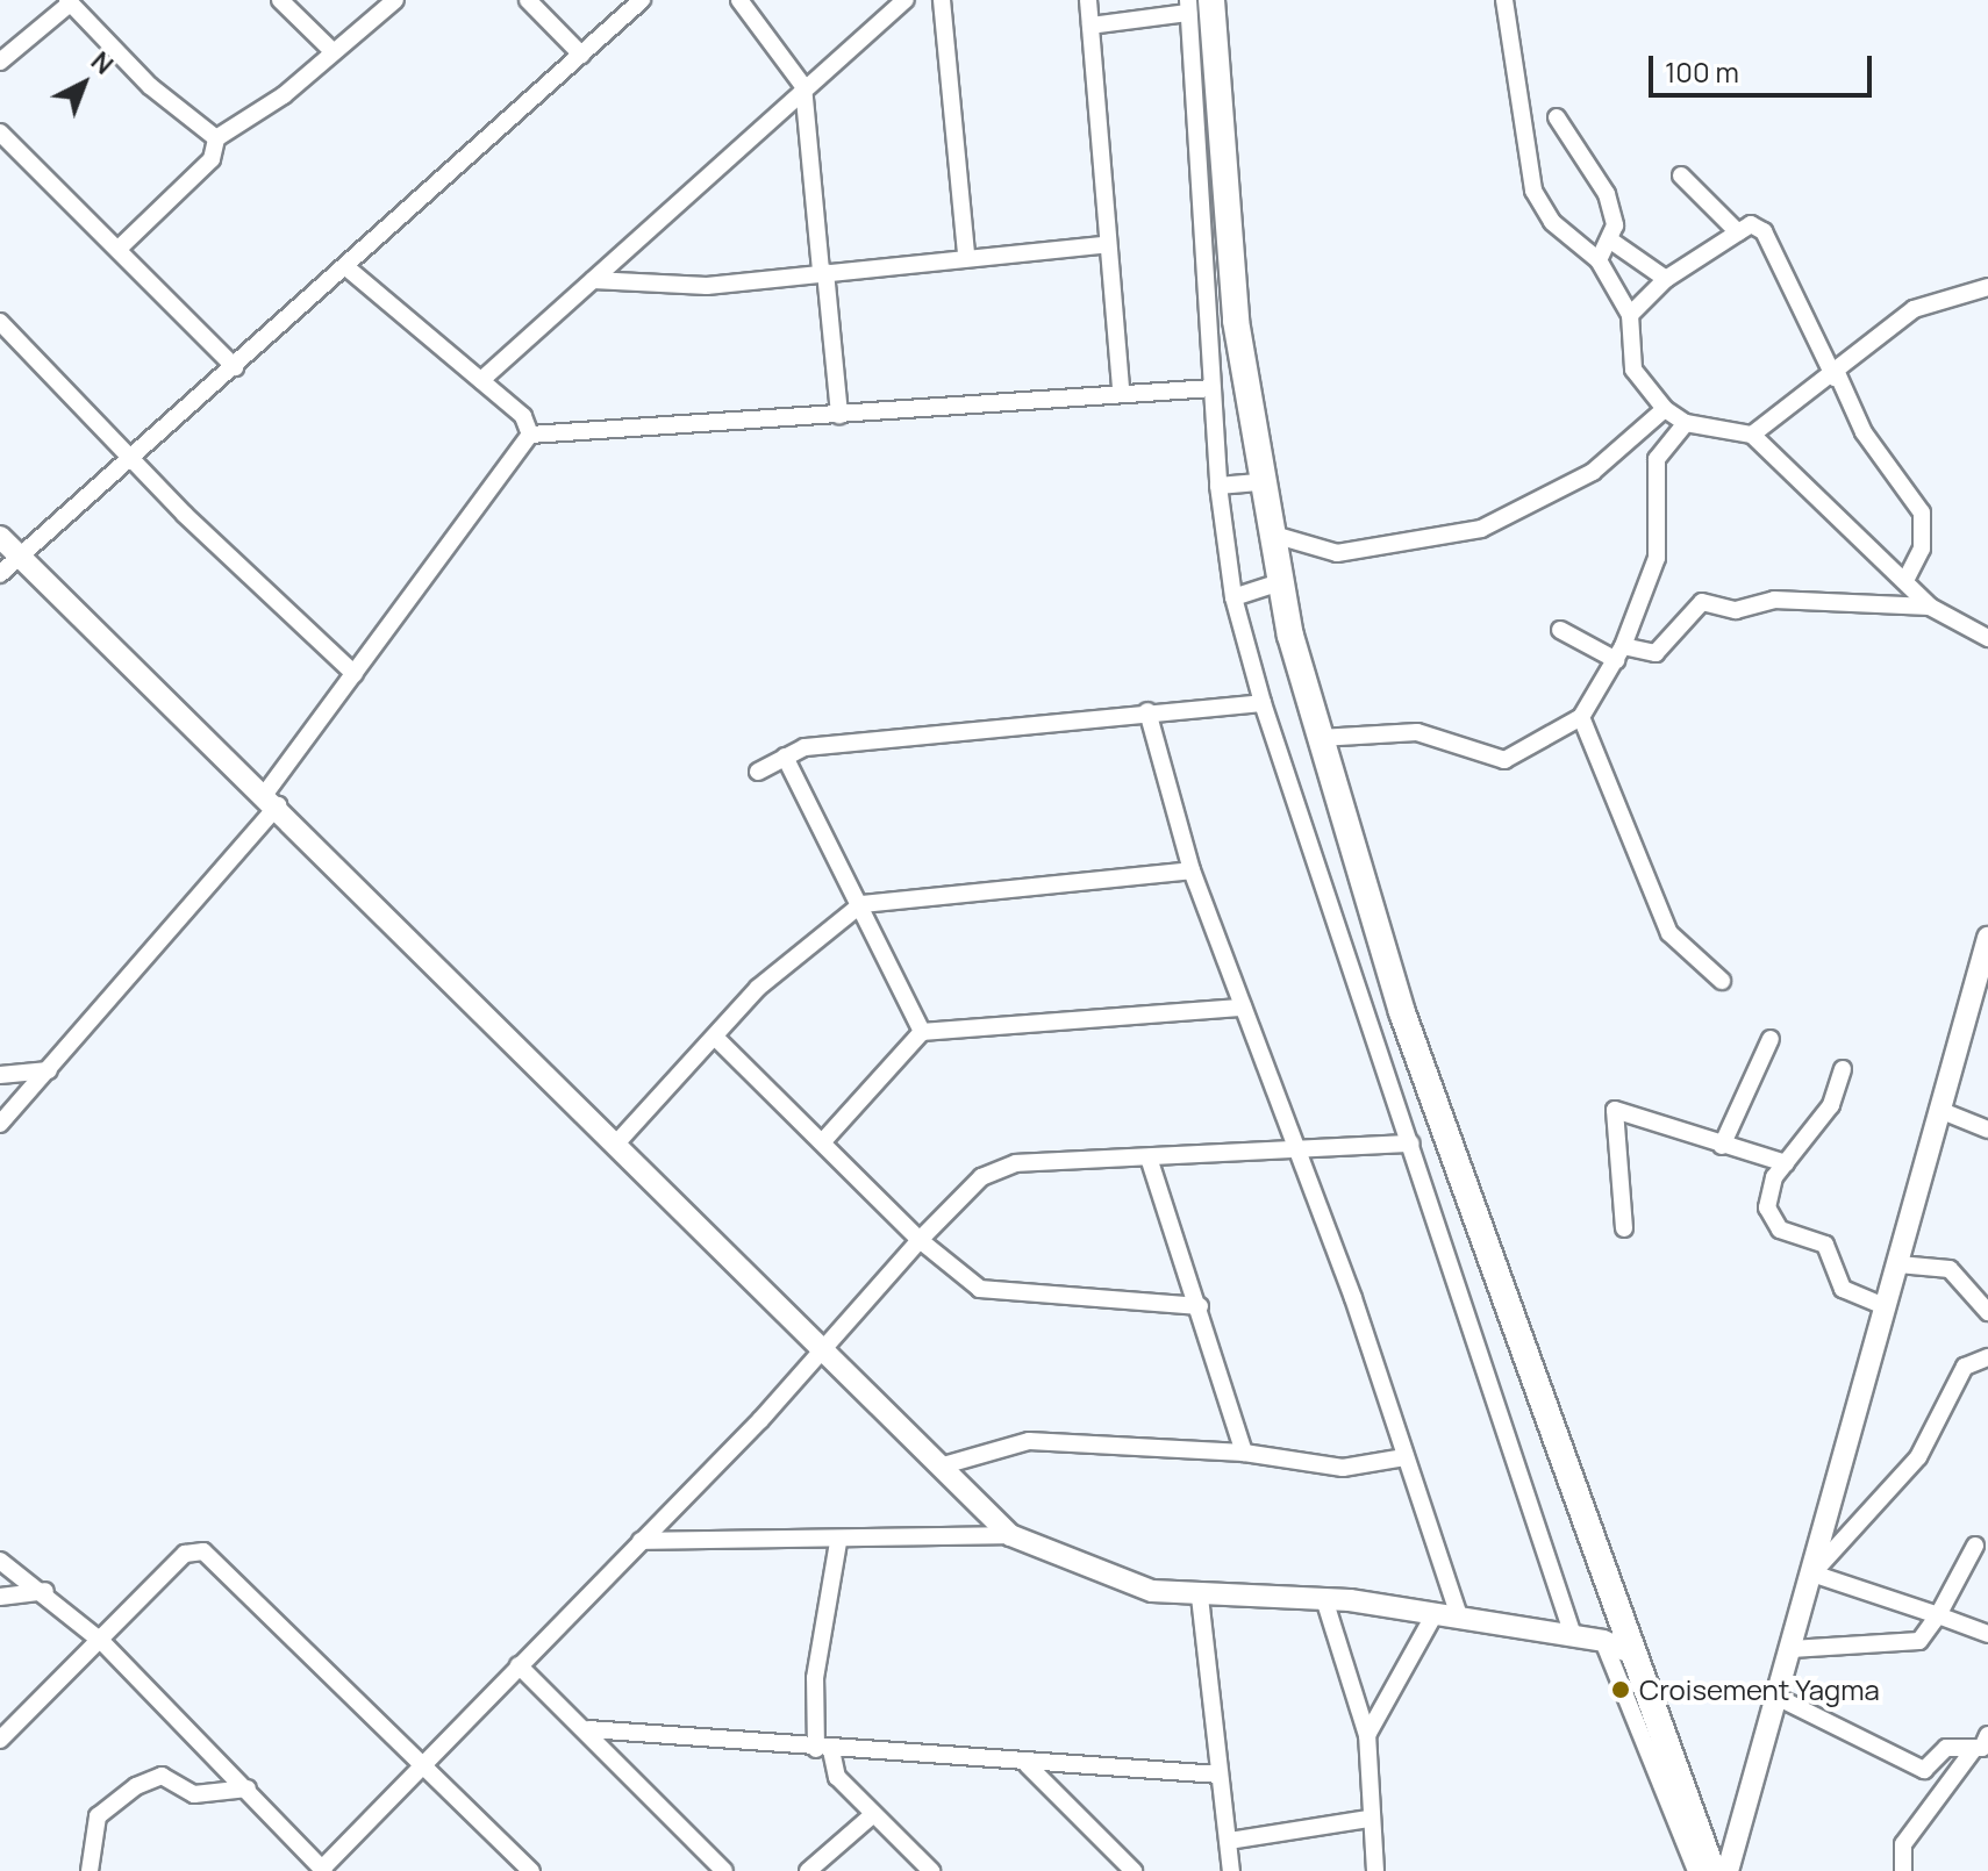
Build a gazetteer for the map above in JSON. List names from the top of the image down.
{
  "places": ["Croisement Yagma"],
  "scale_bar": "100 m",
  "north": "top right"
}
